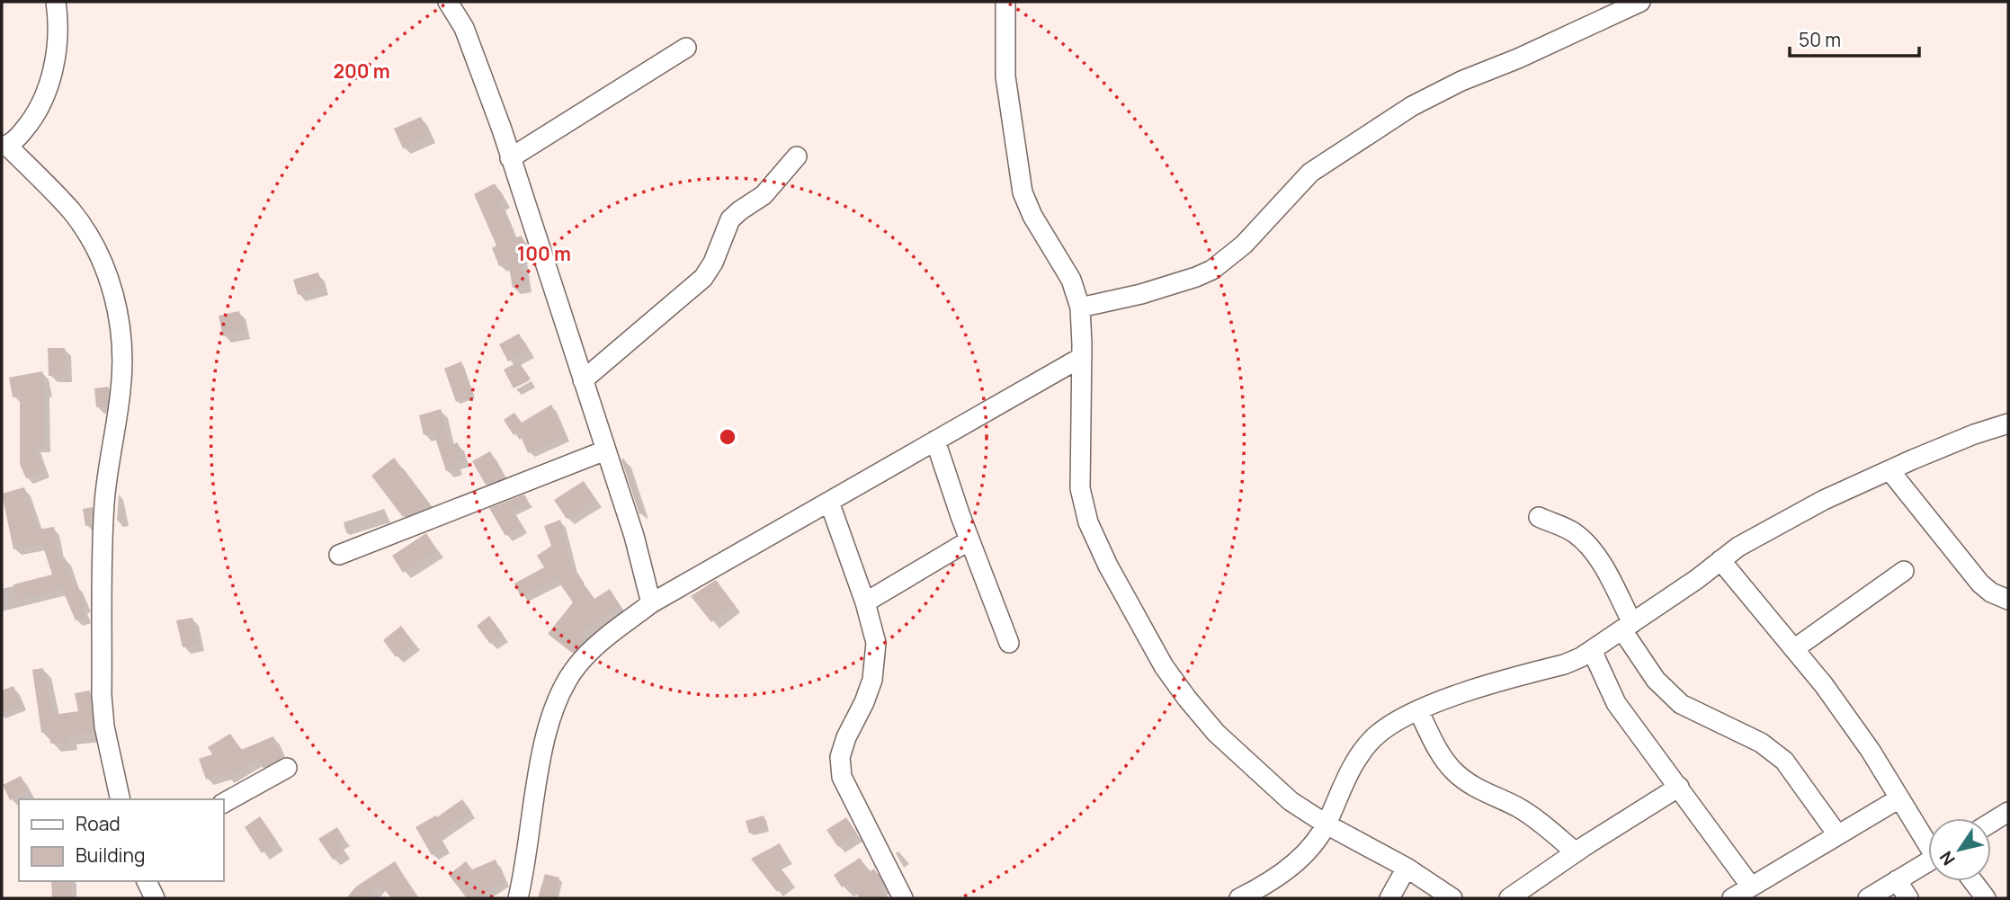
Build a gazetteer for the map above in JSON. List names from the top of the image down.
{
  "legend": ["Road", "Building"],
  "scale_bar": "50 m",
  "north": "bottom left",
  "rings": ["200 m", "100 m"]
}
